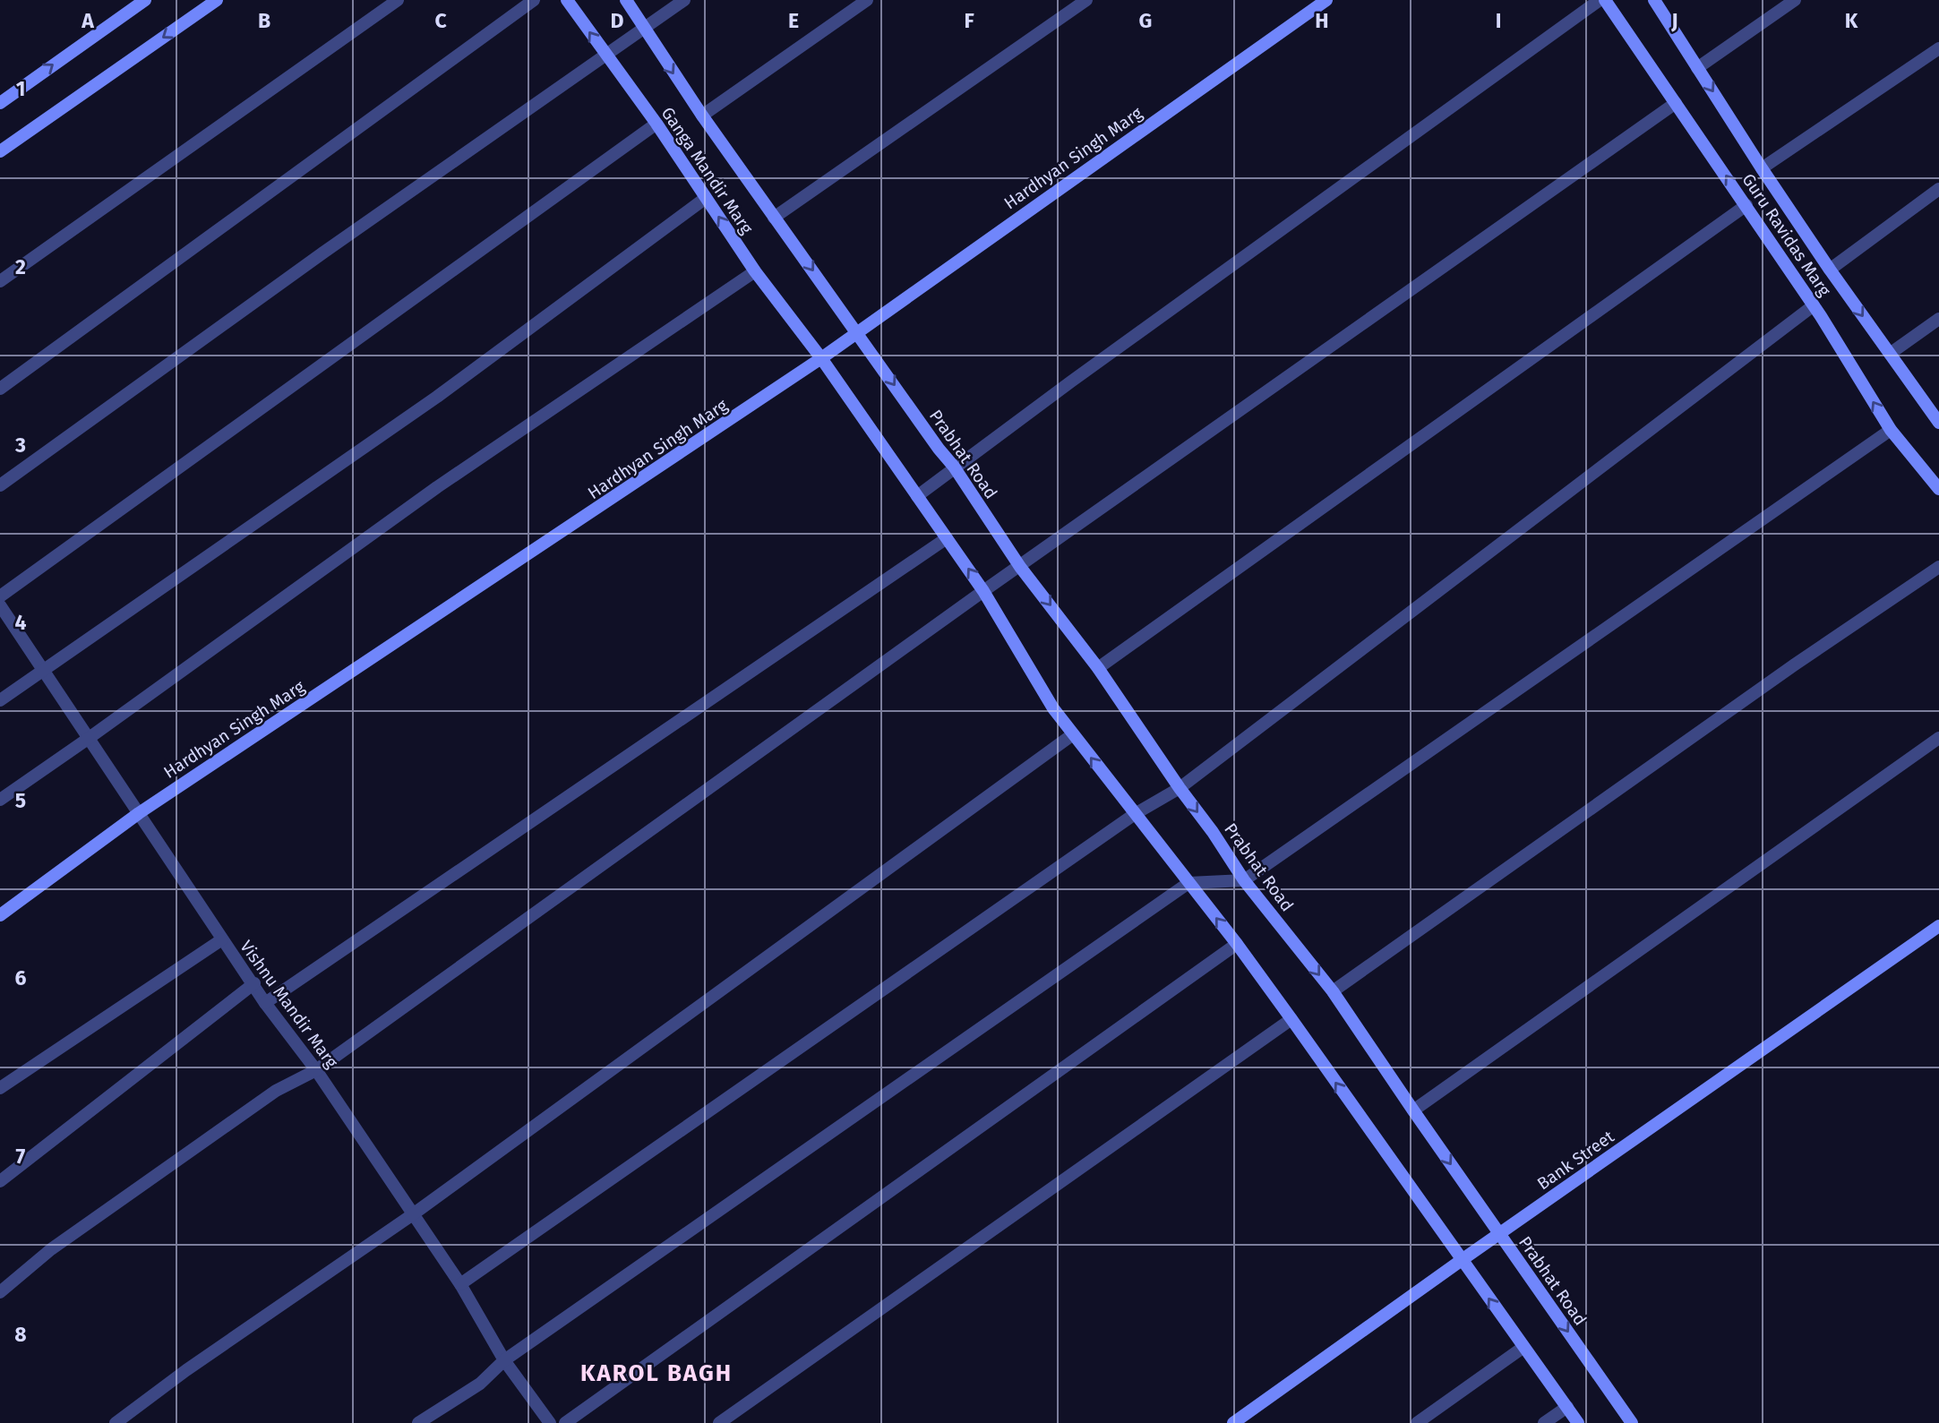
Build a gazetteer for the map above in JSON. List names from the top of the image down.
{
  "streets": {
    "street": [
      "Hardhyan Singh Marg",
      "Ganga Mandir Marg",
      "Guru Ravidas Marg",
      "Prabhat Road",
      "Vishnu Mandir Marg",
      "Bank Street"
    ]
  },
  "crossings": [
    ["Hardhyan Singh Marg", "Ganga Mandir Marg"],
    ["Hardhyan Singh Marg", "Prabhat Road"],
    ["Hardhyan Singh Marg", "Vishnu Mandir Marg"],
    ["Ganga Mandir Marg", "Prabhat Road"],
    ["Prabhat Road", "Bank Street"]
  ],
  "districts": ["KAROL BAGH"],
  "grid": {
    "columns": [
      "A",
      "B",
      "C",
      "D",
      "E",
      "F",
      "G",
      "H",
      "I",
      "J",
      "K"
    ],
    "rows": [
      "1",
      "2",
      "3",
      "4",
      "5",
      "6",
      "7",
      "8"
    ]
  }
}
